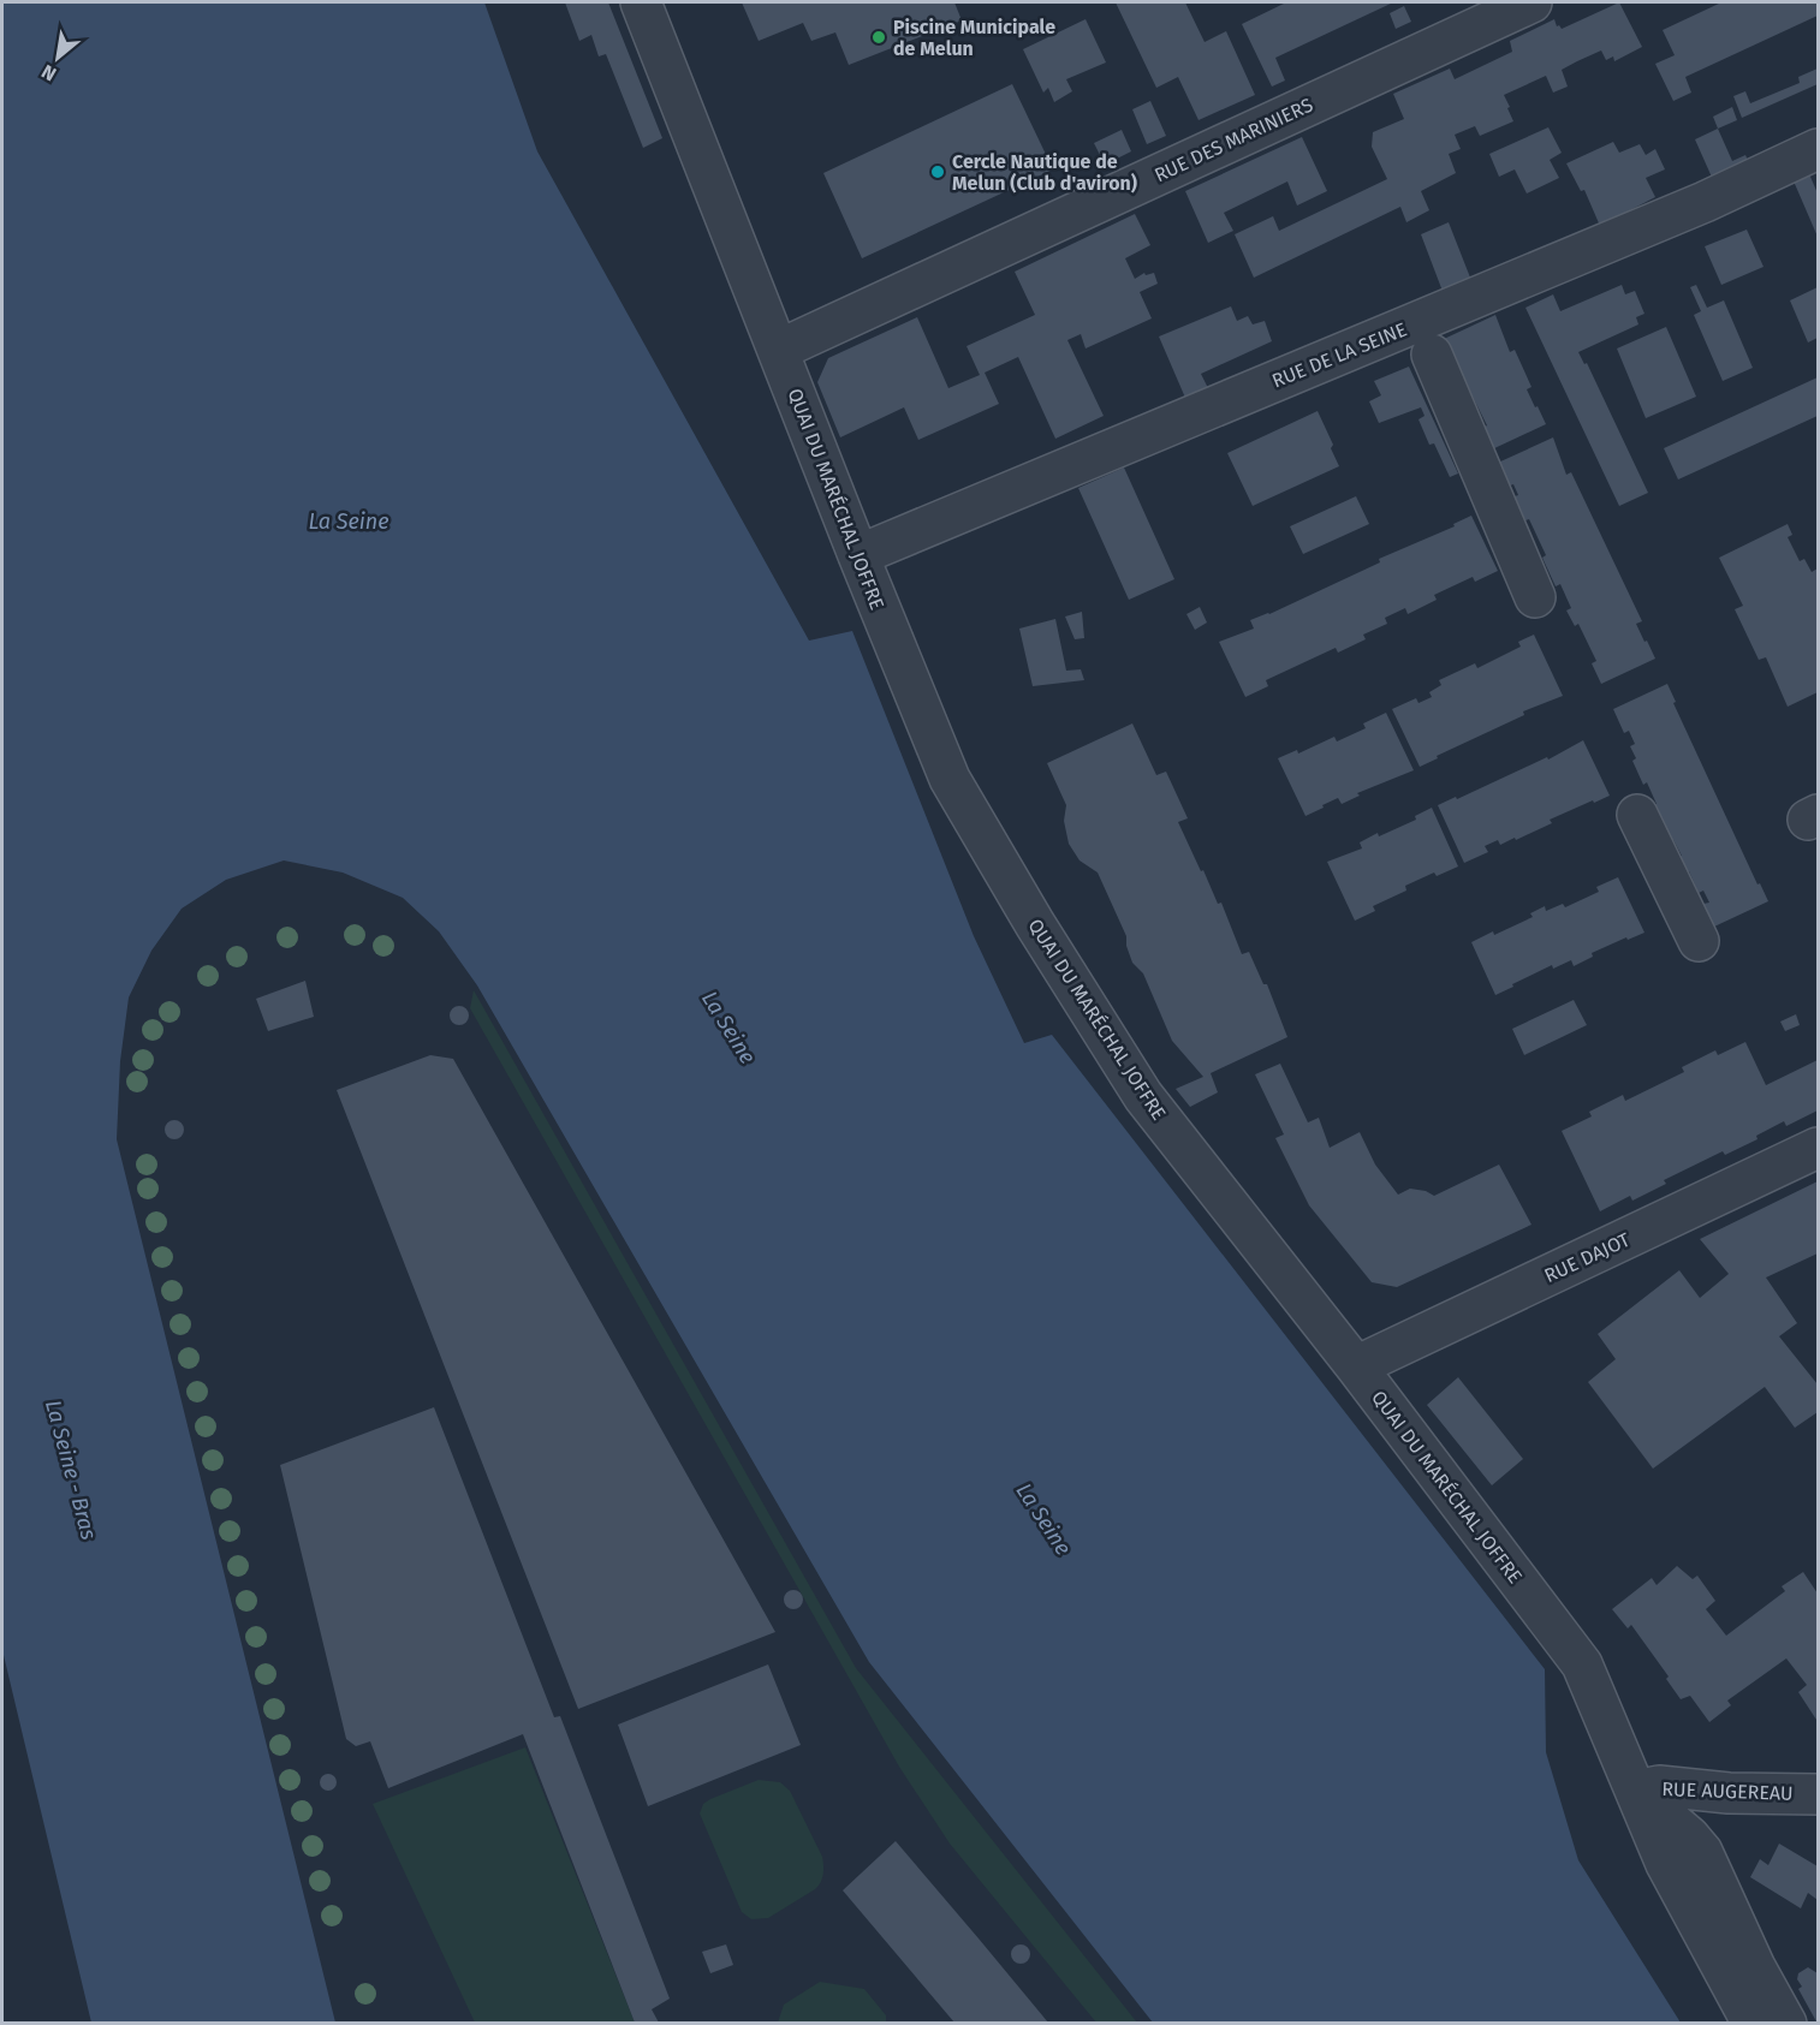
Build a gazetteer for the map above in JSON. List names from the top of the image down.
{
  "streets": {
    "street": [
      "RUE DES MARINIERS",
      "RUE DE LA SEINE",
      "QUAI DU MARÉCHAL JOFFRE",
      "RUE DAJOT",
      "RUE AUGEREAU"
    ]
  },
  "crossings": [
    ["RUE DES MARINIERS", "QUAI DU MARÉCHAL JOFFRE"],
    ["RUE DE LA SEINE", "QUAI DU MARÉCHAL JOFFRE"],
    ["QUAI DU MARÉCHAL JOFFRE", "RUE DAJOT"],
    ["QUAI DU MARÉCHAL JOFFRE", "RUE AUGEREAU"]
  ],
  "water": ["La Seine", "La Seine - Bras"],
  "places": ["Piscine Municipale de Melun", "Cercle Nautique de Melun (Club d'aviron)"],
  "north": "bottom left"
}
